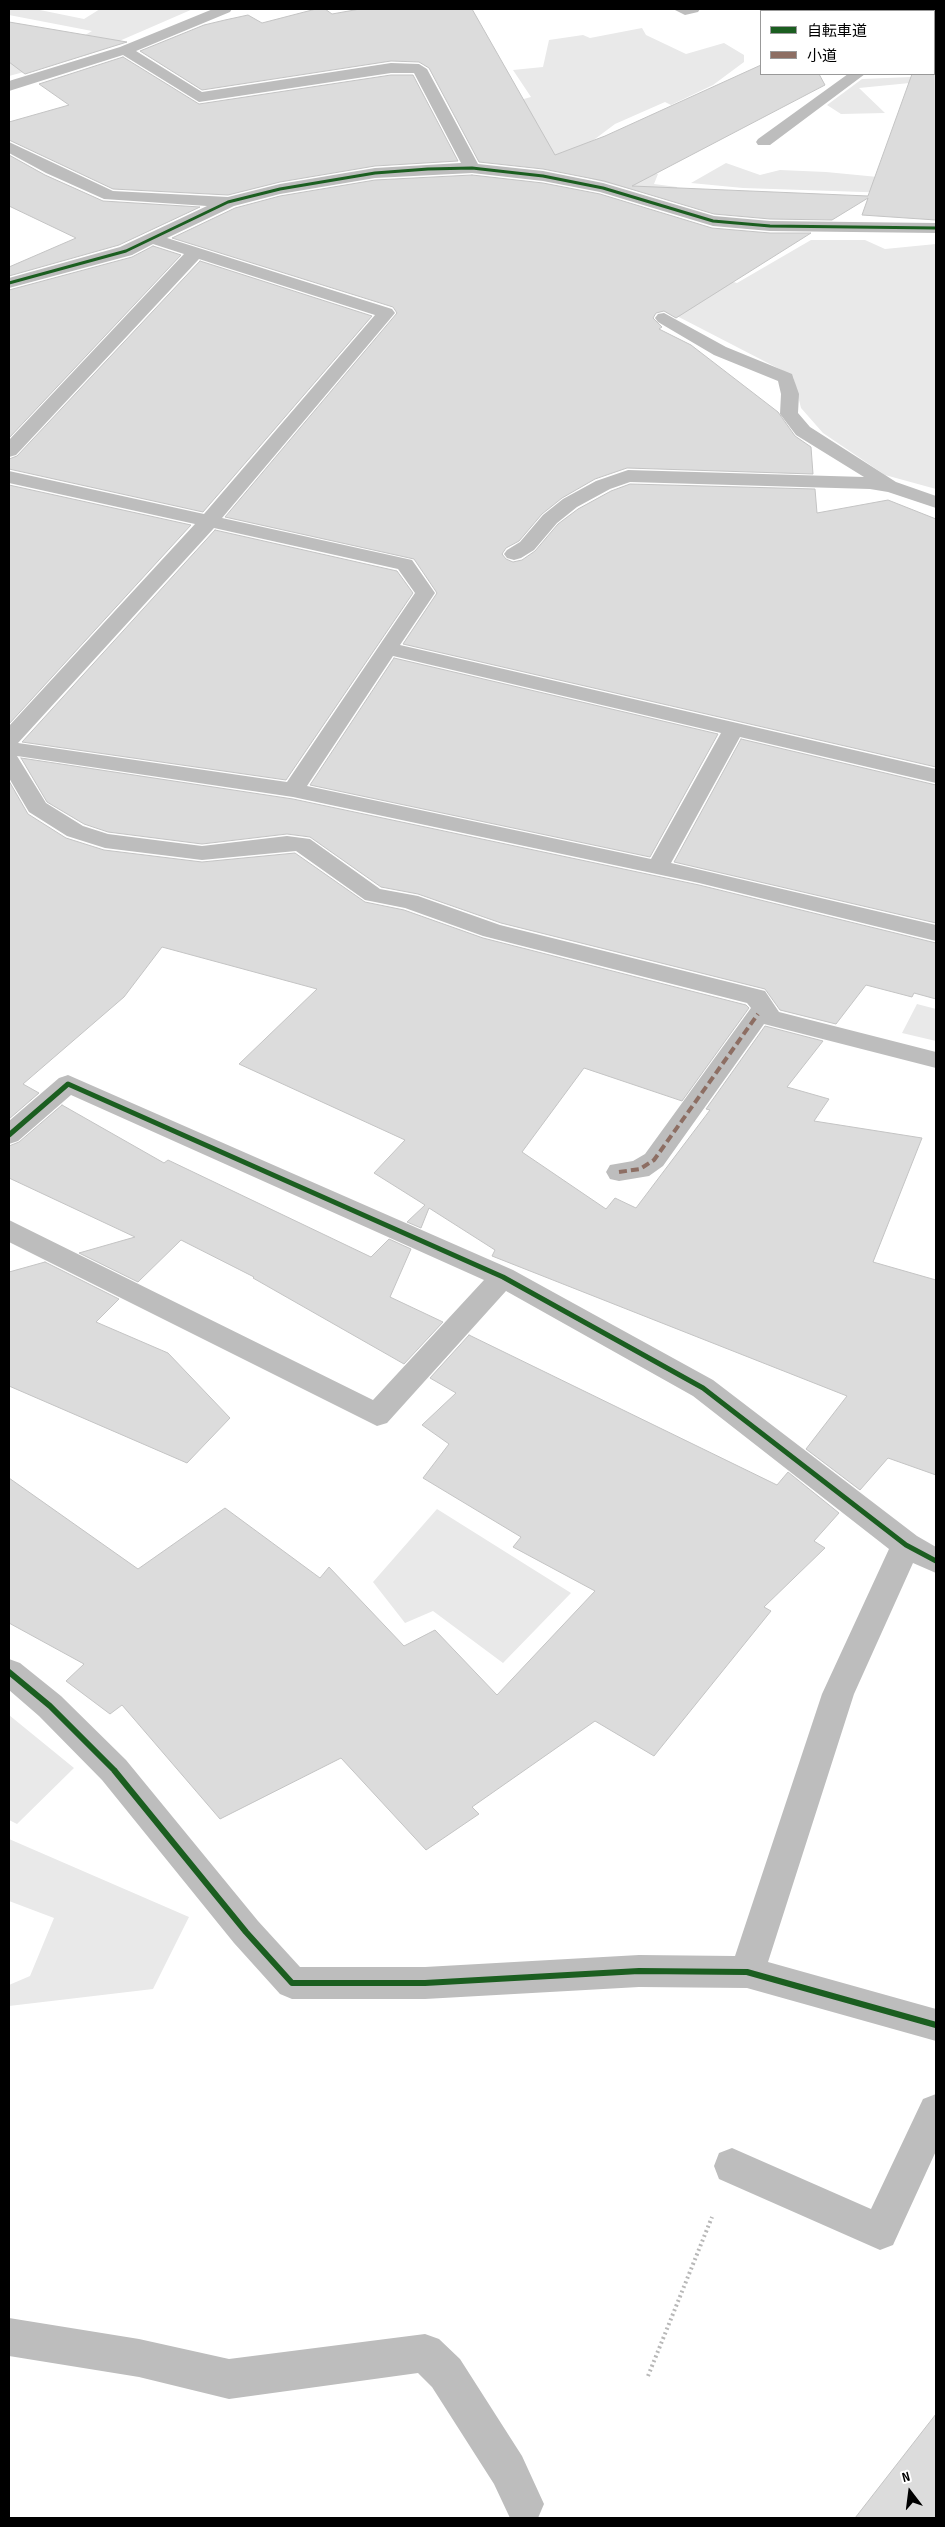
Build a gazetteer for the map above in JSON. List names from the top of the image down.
{
  "legend": ["自転車道", "小道"],
  "north": "top"
}
